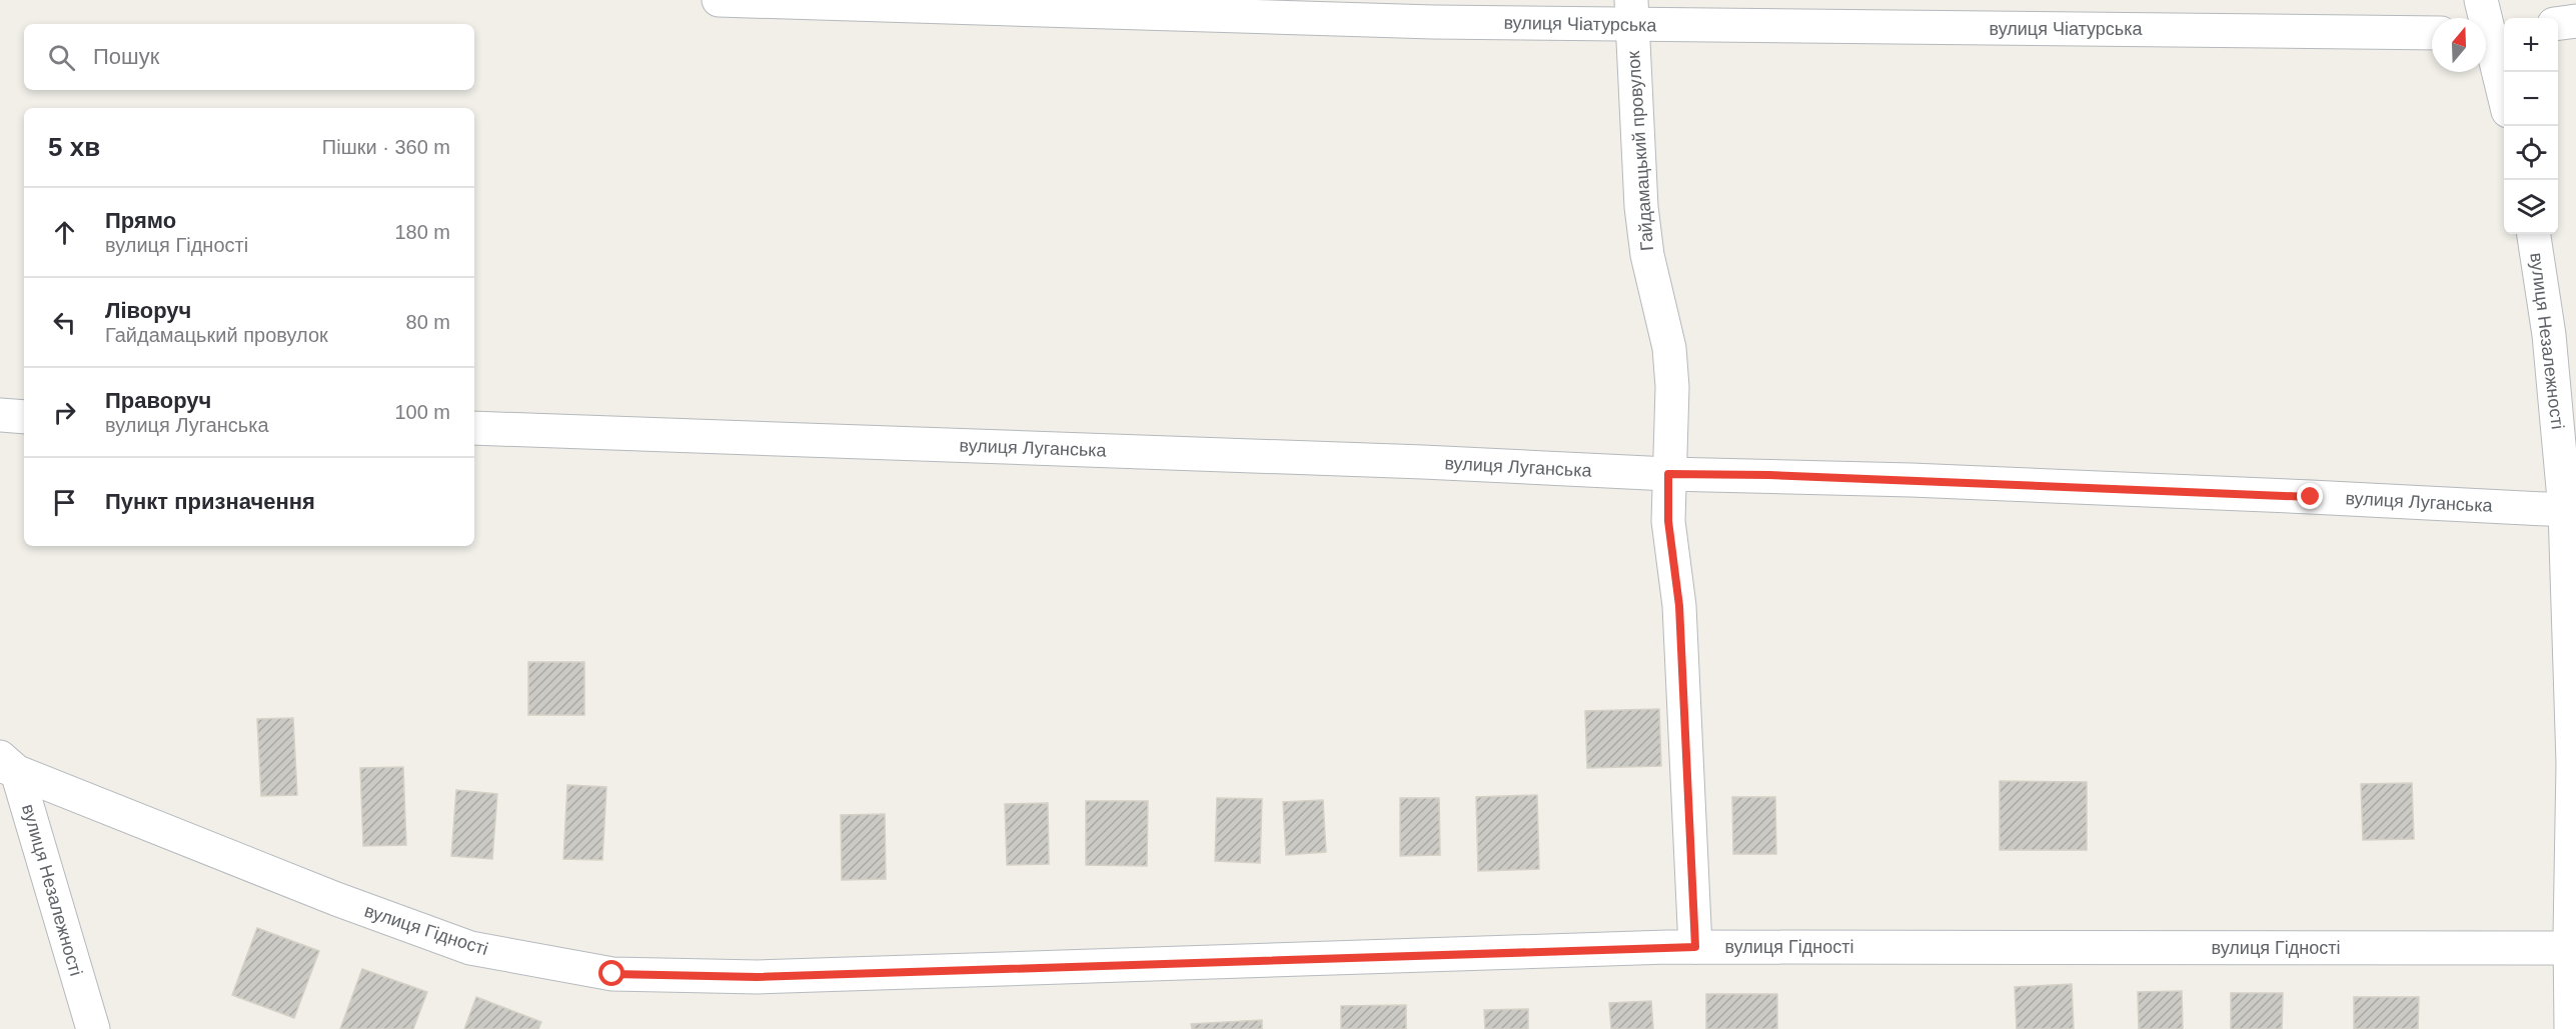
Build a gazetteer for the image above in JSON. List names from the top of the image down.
{
  "streets": {
    "street": [
      "вулиця Чіатурська",
      "Гайдамацький провулок",
      "вулиця Незалежності",
      "вулиця Луганська",
      "вулиця Гідності"
    ]
  },
  "crossings": [
    ["вулиця Чіатурська", "Гайдамацький провулок"],
    ["Гайдамацький провулок", "вулиця Луганська"],
    ["Гайдамацький провулок", "вулиця Гідності"],
    ["вулиця Незалежності", "вулиця Луганська"],
    ["вулиця Незалежності", "вулиця Гідності"]
  ],
  "north": "top",
  "page": {
    "map_buttons": ["+", "−"],
    "search": "Пошук",
    "heading": ["5 хв", "Пішки · 360 m"],
    "list": [
      ["Прямо", "вулиця Гідності", "180 m"],
      ["Ліворуч", "Гайдамацький провулок", "80 m"],
      ["Праворуч", "вулиця Луганська", "100 m"],
      "Пункт призначення"
    ]
  }
}
